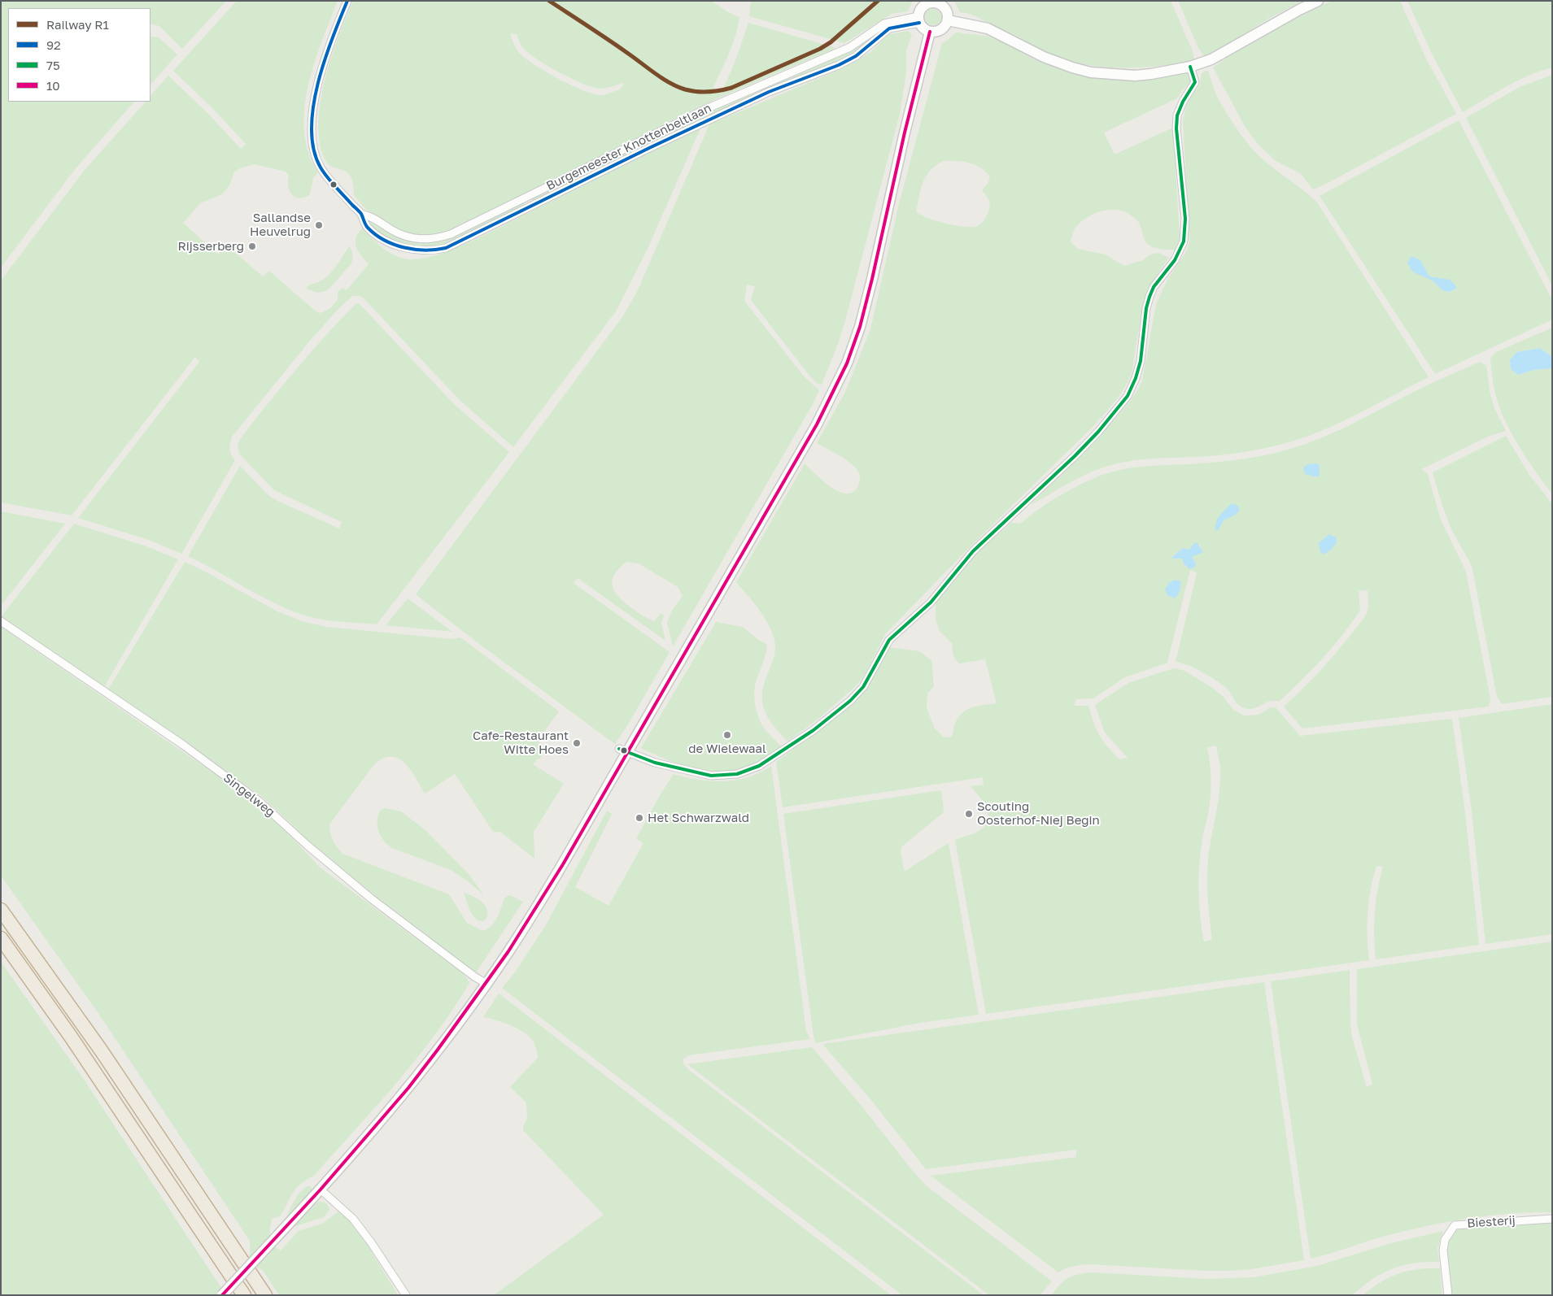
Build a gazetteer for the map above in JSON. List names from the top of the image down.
{
  "streets": {
    "street": ["Burgemeester Knottenbeltlaan", "Singelweg", "Biesterij"]
  },
  "places": [
    "Sallandse Heuvelrug",
    "Rijsserberg",
    "de Wielewaal",
    "Cafe-Restaurant Witte Hoes",
    "Scouting Oosterhof-Niej Begin",
    "Het Schwarzwald"
  ],
  "lines": [
    "rail line R1",
    "transit line 92",
    "transit line 10",
    "transit line 75"
  ],
  "legend": [
    "Railway R1",
    "92",
    "75",
    "10"
  ]
}
